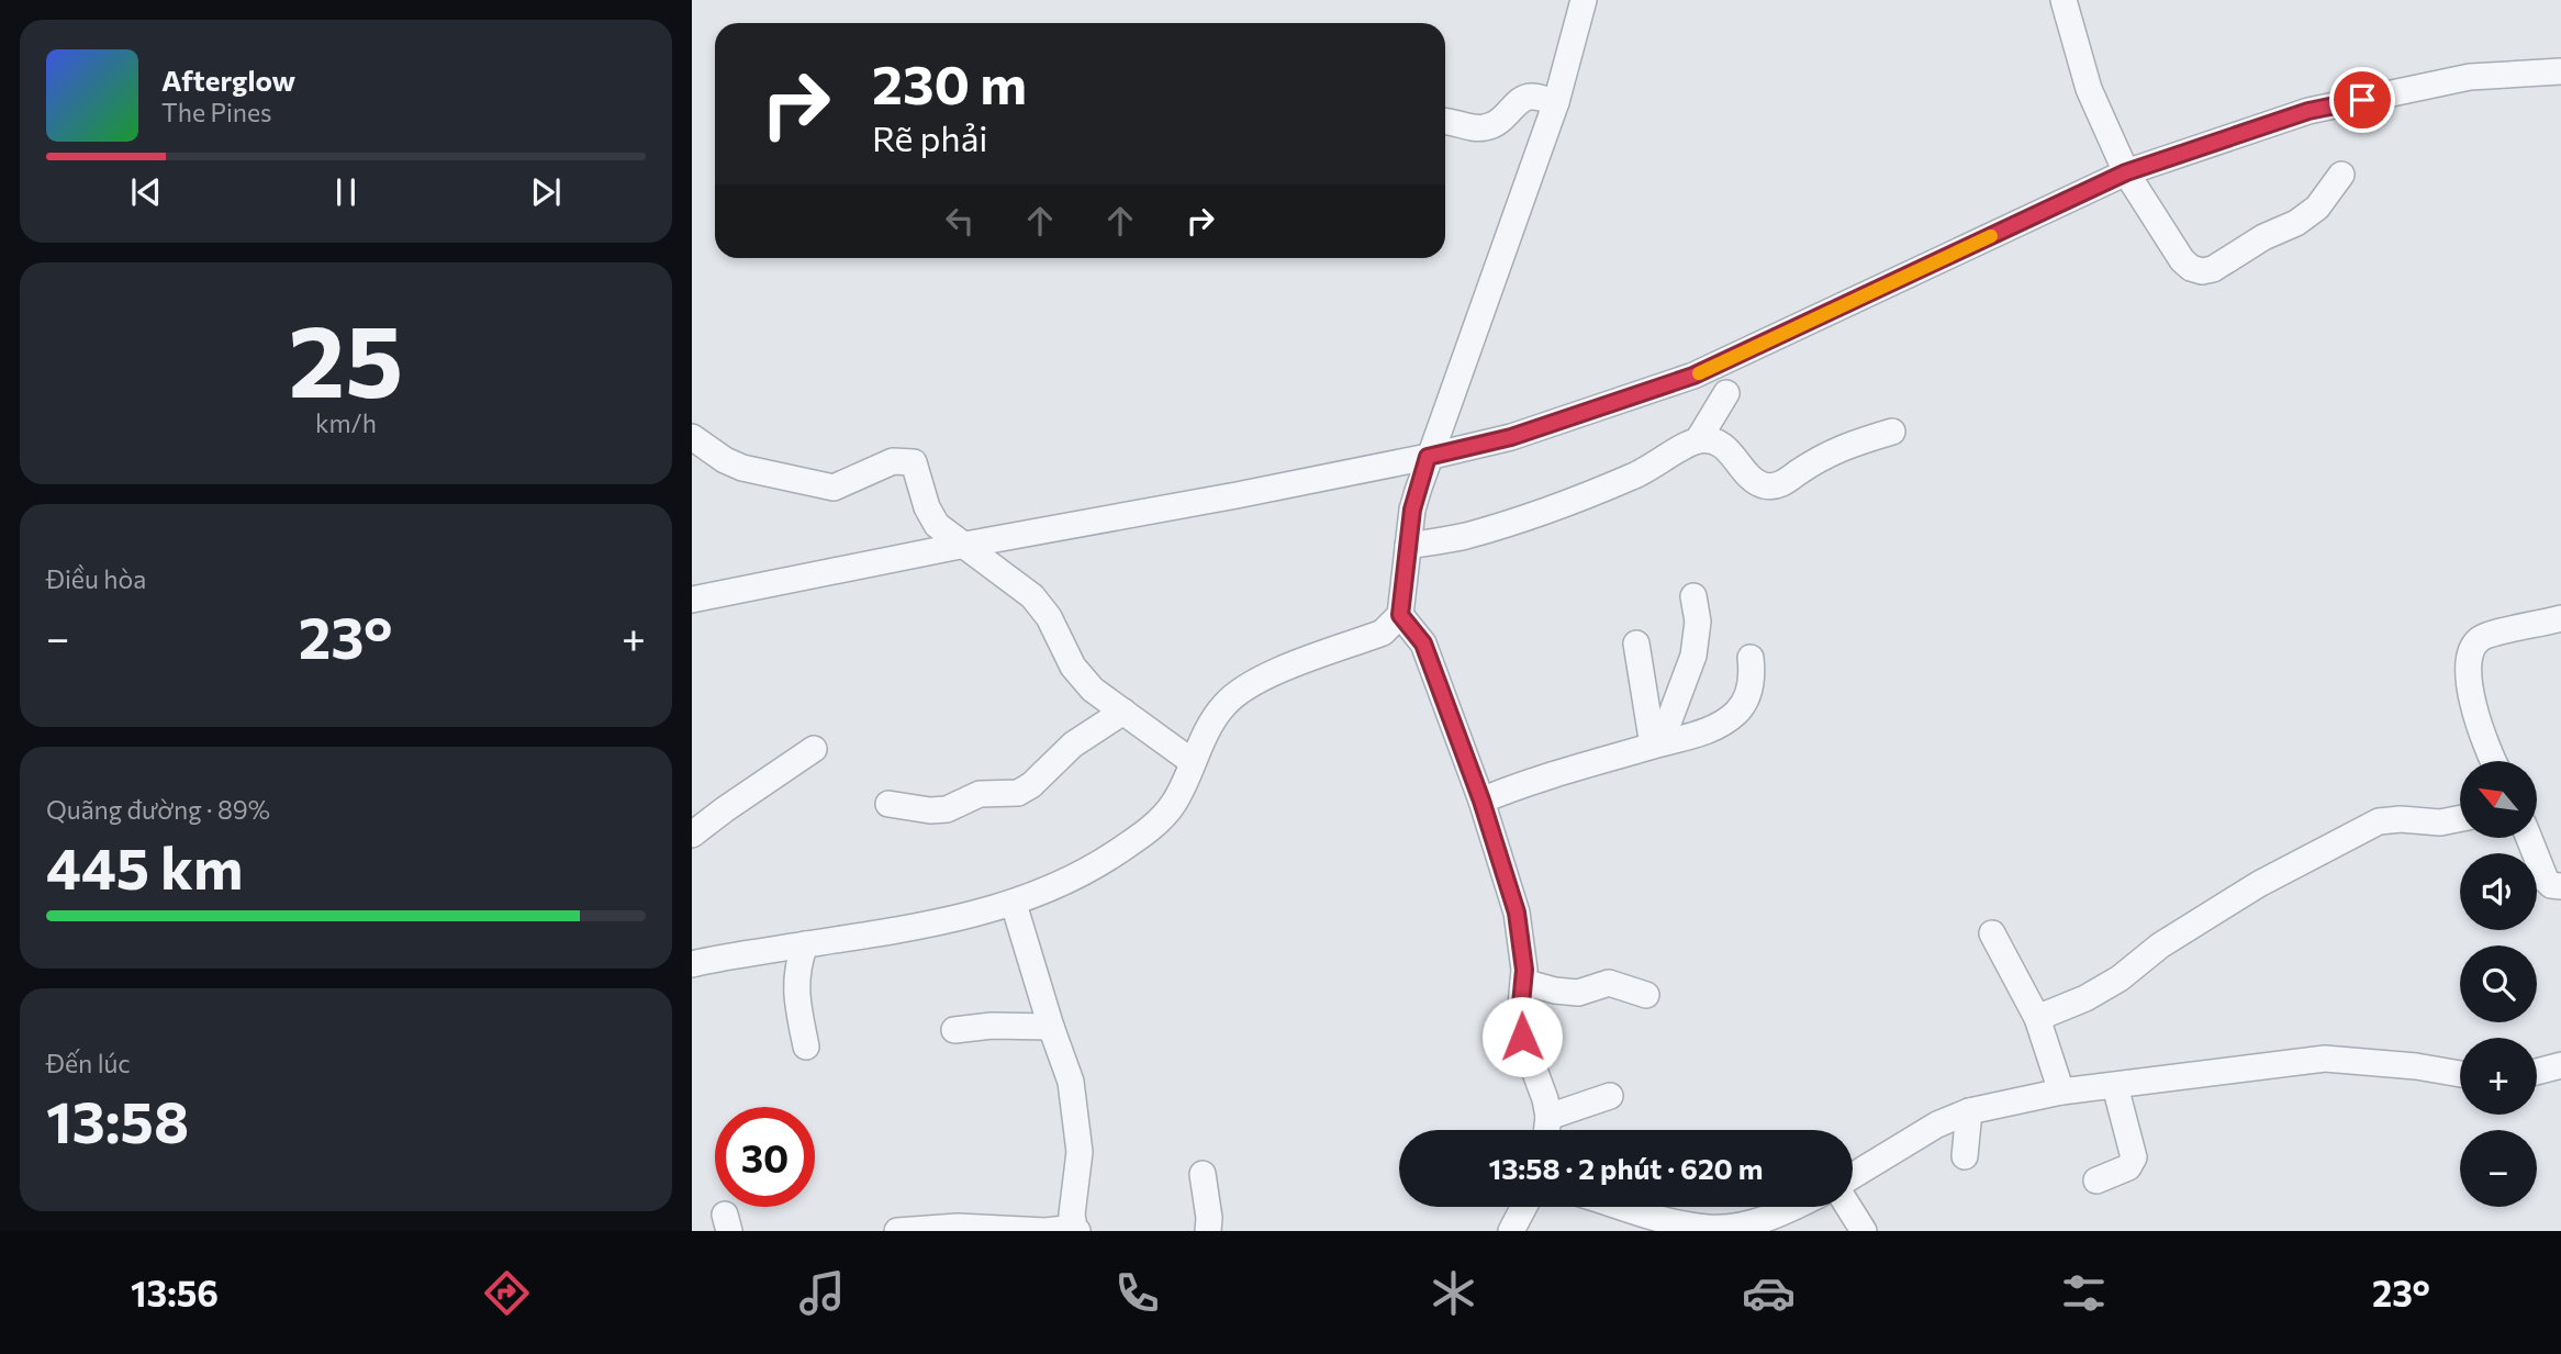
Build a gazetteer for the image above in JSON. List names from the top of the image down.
{
  "north": "top left",
  "page": {
    "turn": ["230 m", "Rẽ phải"],
    "song": ["Afterglow", "The Pines"],
    "tile": [
      ["25", "km/h"],
      "Điều hòa",
      ["Quãng đường · 89%", "445 km"],
      ["Đến lúc", "13:58"]
    ],
    "heat": ["−", "23°", "+"],
    "map_buttons": ["+", "−"],
    "limit": "30",
    "trip": "13:58 · 2 phút · 620 m",
    "tabs": ["13:56", "23°"]
  }
}
